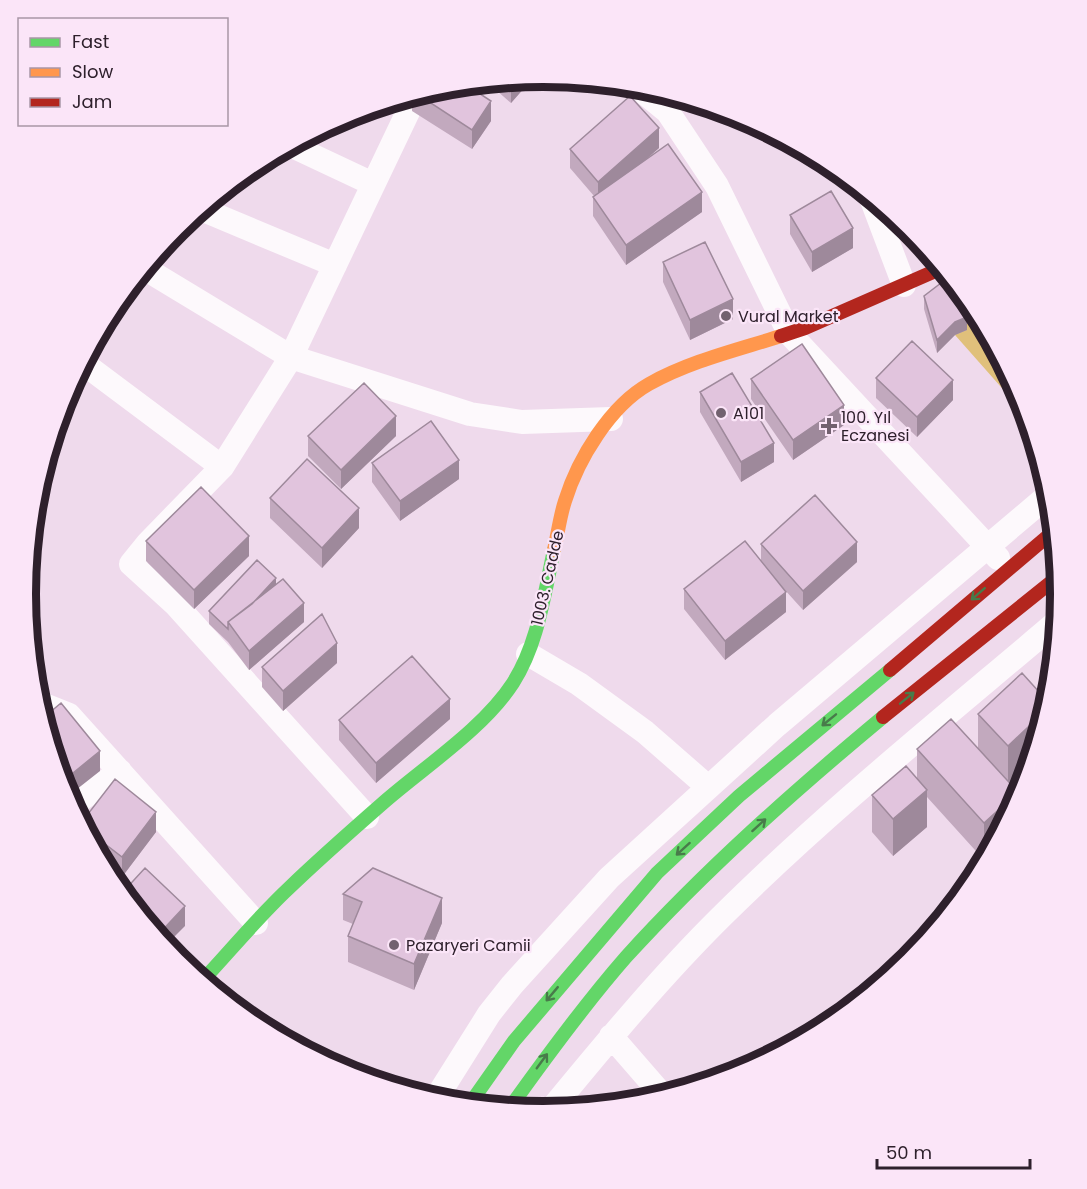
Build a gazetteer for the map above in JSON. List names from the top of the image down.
{
  "streets": {
    "main road": ["1003. Cadde"]
  },
  "places": {
    "other": ["Vural Market", "A101", "Pazaryeri Camii"],
    "health": ["100. Yıl Eczanesi"]
  },
  "legend": ["Fast", "Slow", "Jam"],
  "scale_bar": "50 m"
}
